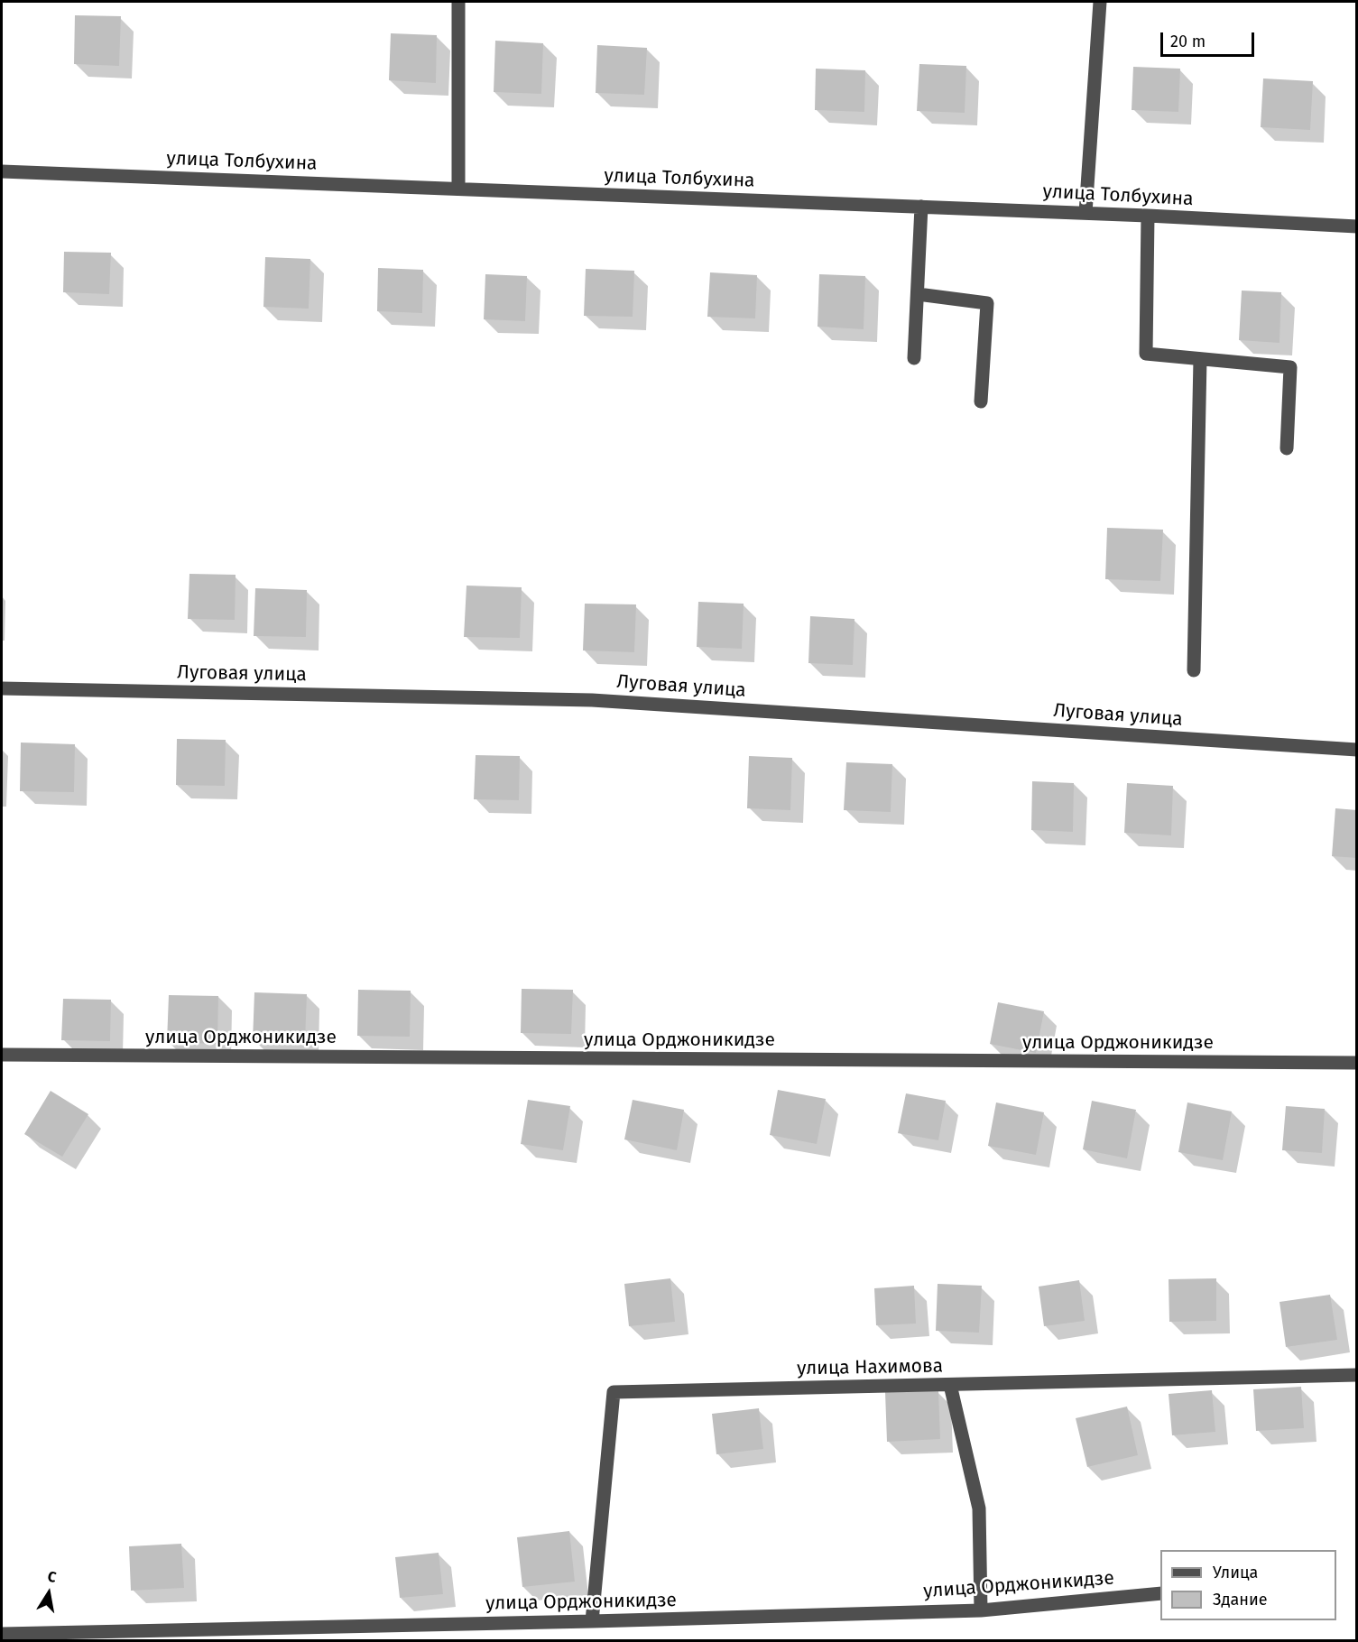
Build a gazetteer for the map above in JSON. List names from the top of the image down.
{
  "streets": {
    "street": [
      "улица Толбухина",
      "Луговая улица",
      "улица Орджоникидзе",
      "улица Нахимова"
    ]
  },
  "crossings": [
    ["улица Орджоникидзе", "улица Нахимова"]
  ],
  "legend": ["Улица", "Здание"],
  "scale_bar": "20 m",
  "north": "top"
}
